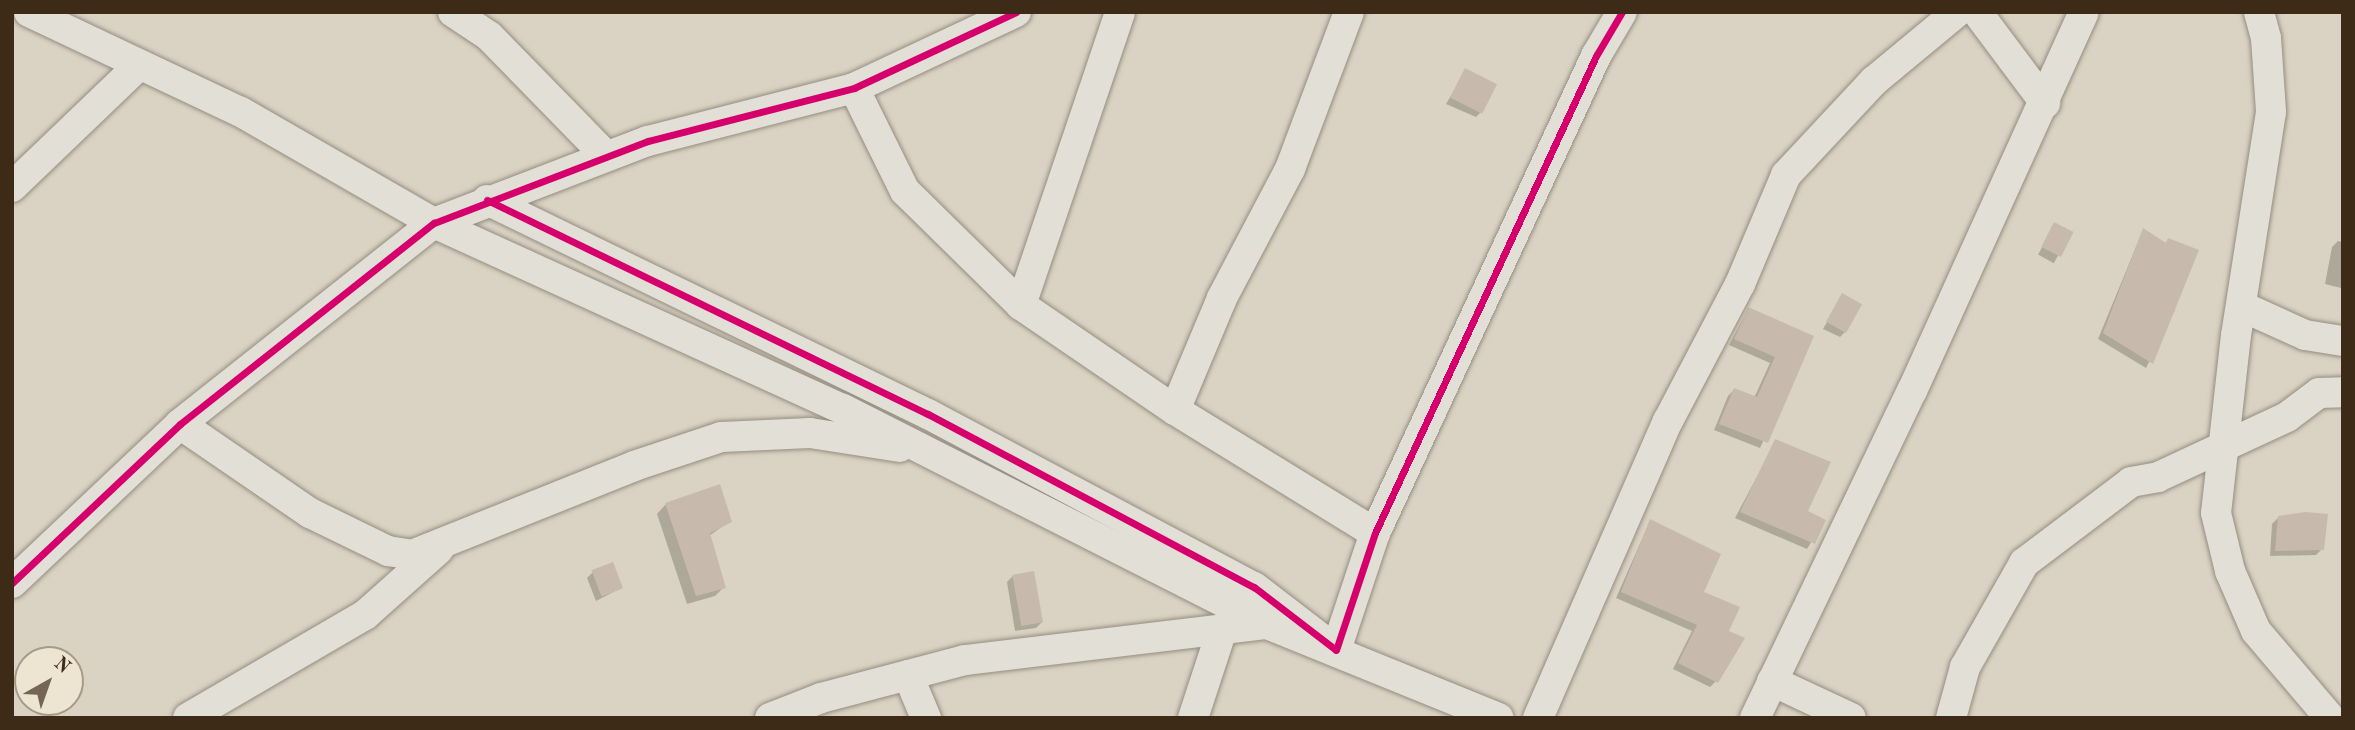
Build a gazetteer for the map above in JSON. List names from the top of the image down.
{
  "north": "top right"
}
